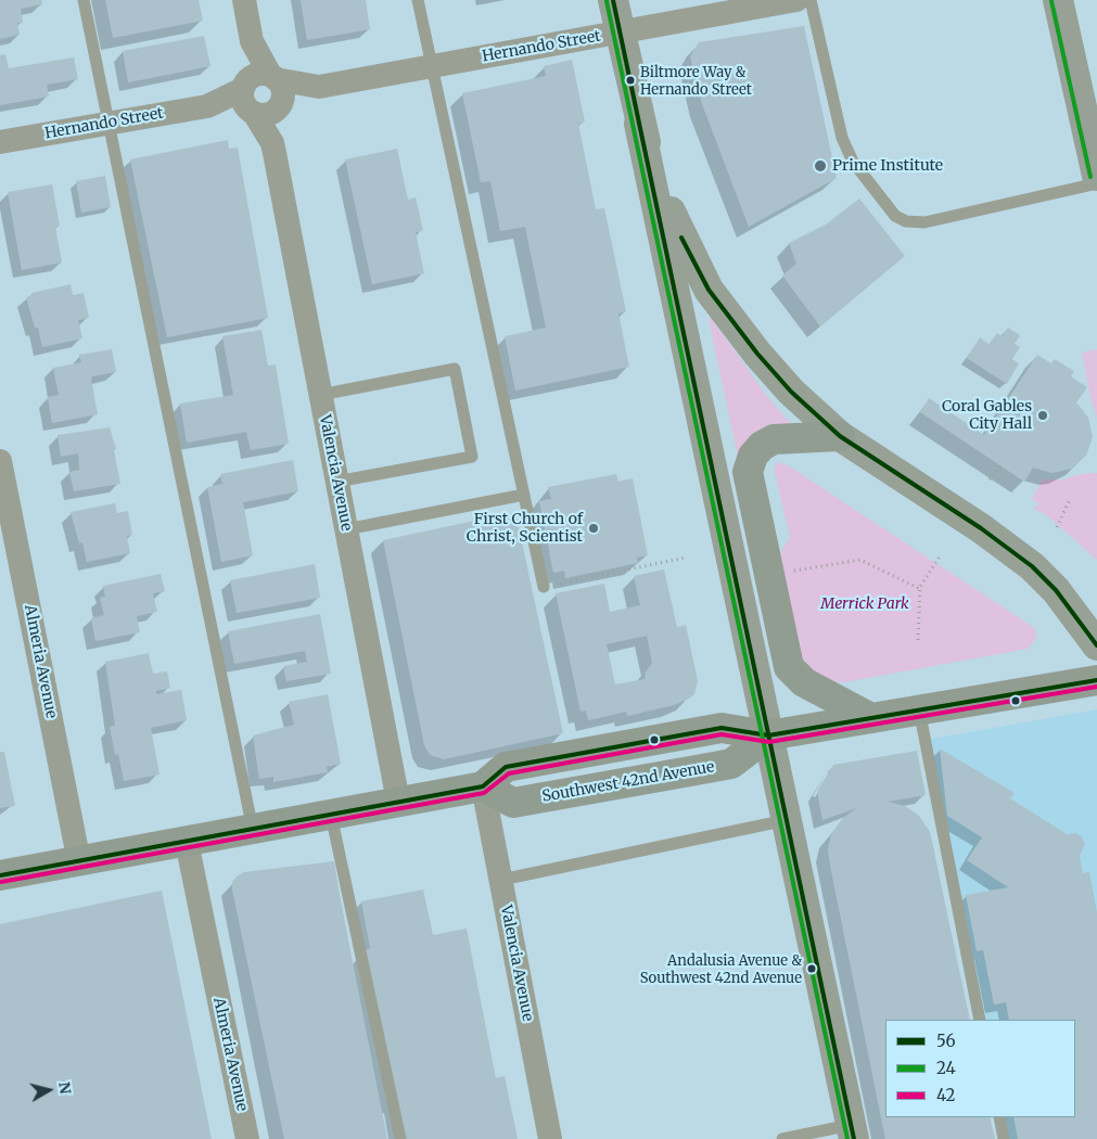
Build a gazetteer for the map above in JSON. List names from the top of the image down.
{
  "streets": {
    "street": ["Hernando Street", "Valencia Avenue", "Almeria Avenue"]
  },
  "crossings": [
    ["Hernando Street", "Valencia Avenue"]
  ],
  "parks": ["Merrick Park"],
  "places": [
    "Biltmore Way & Hernando Street",
    "Prime Institute",
    "Coral Gables City Hall",
    "First Church of Christ, Scientist",
    "Andalusia Avenue & Southwest 42nd Avenue"
  ],
  "lines": ["transit line 56", "transit line 24", "transit line 42"],
  "legend": ["56", "24", "42"],
  "north": "right"
}
